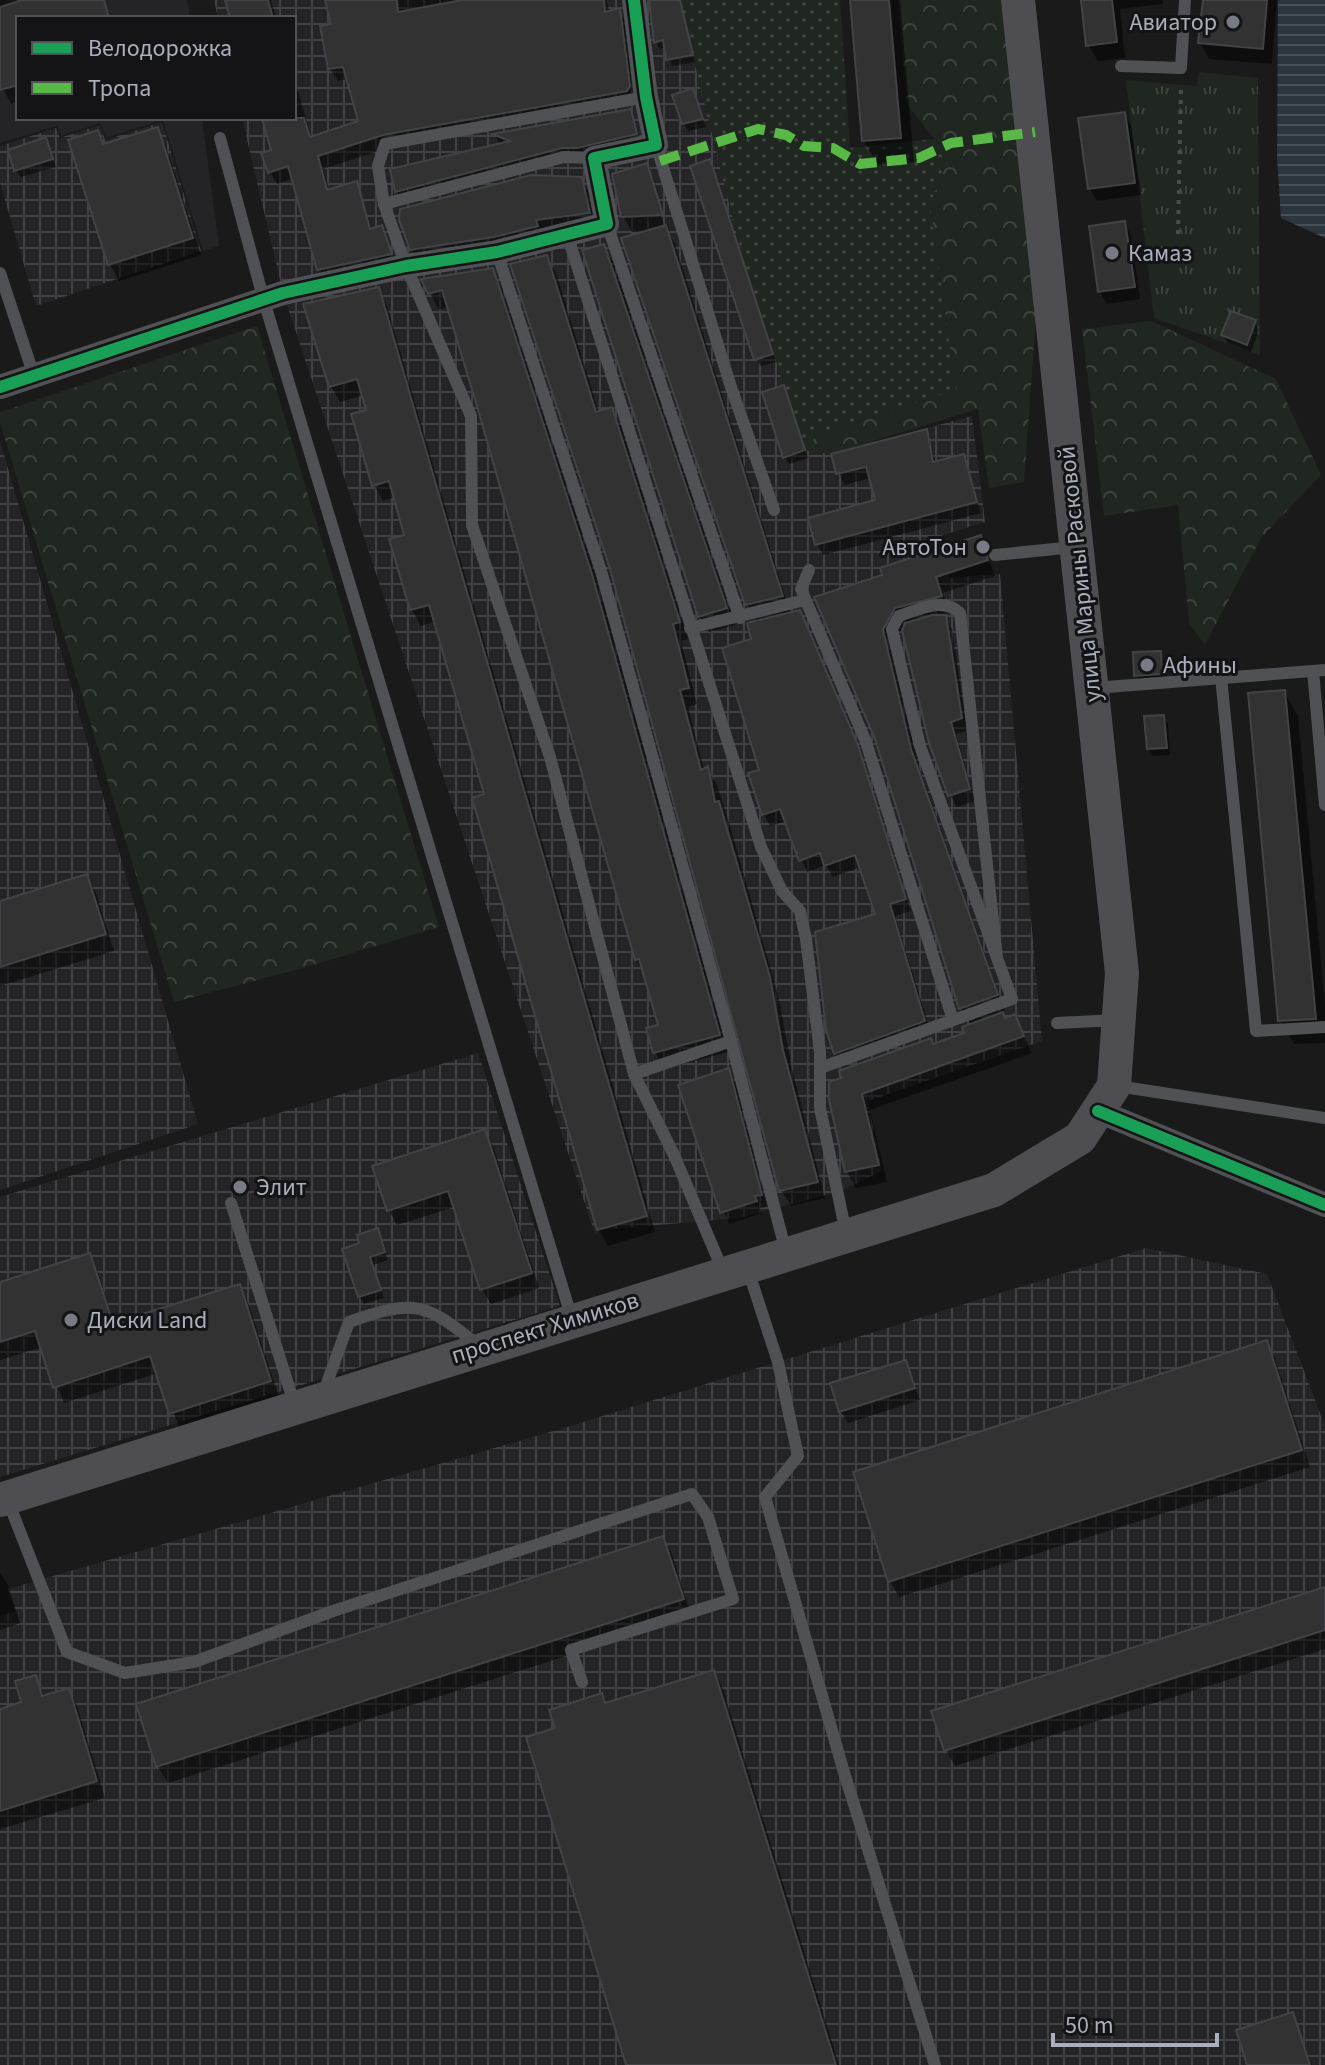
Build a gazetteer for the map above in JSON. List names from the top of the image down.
{
  "streets": {
    "main road": ["улица Марины Расковой", "проспект Химиков"]
  },
  "crossings": [
    ["улица Марины Расковой", "проспект Химиков"]
  ],
  "places": [
    "Авиатор",
    "Камаз",
    "АвтоТон",
    "Афины",
    "Элит",
    "Диски Land"
  ],
  "legend": ["Велодорожка", "Тропа"],
  "scale_bar": "50 m"
}
